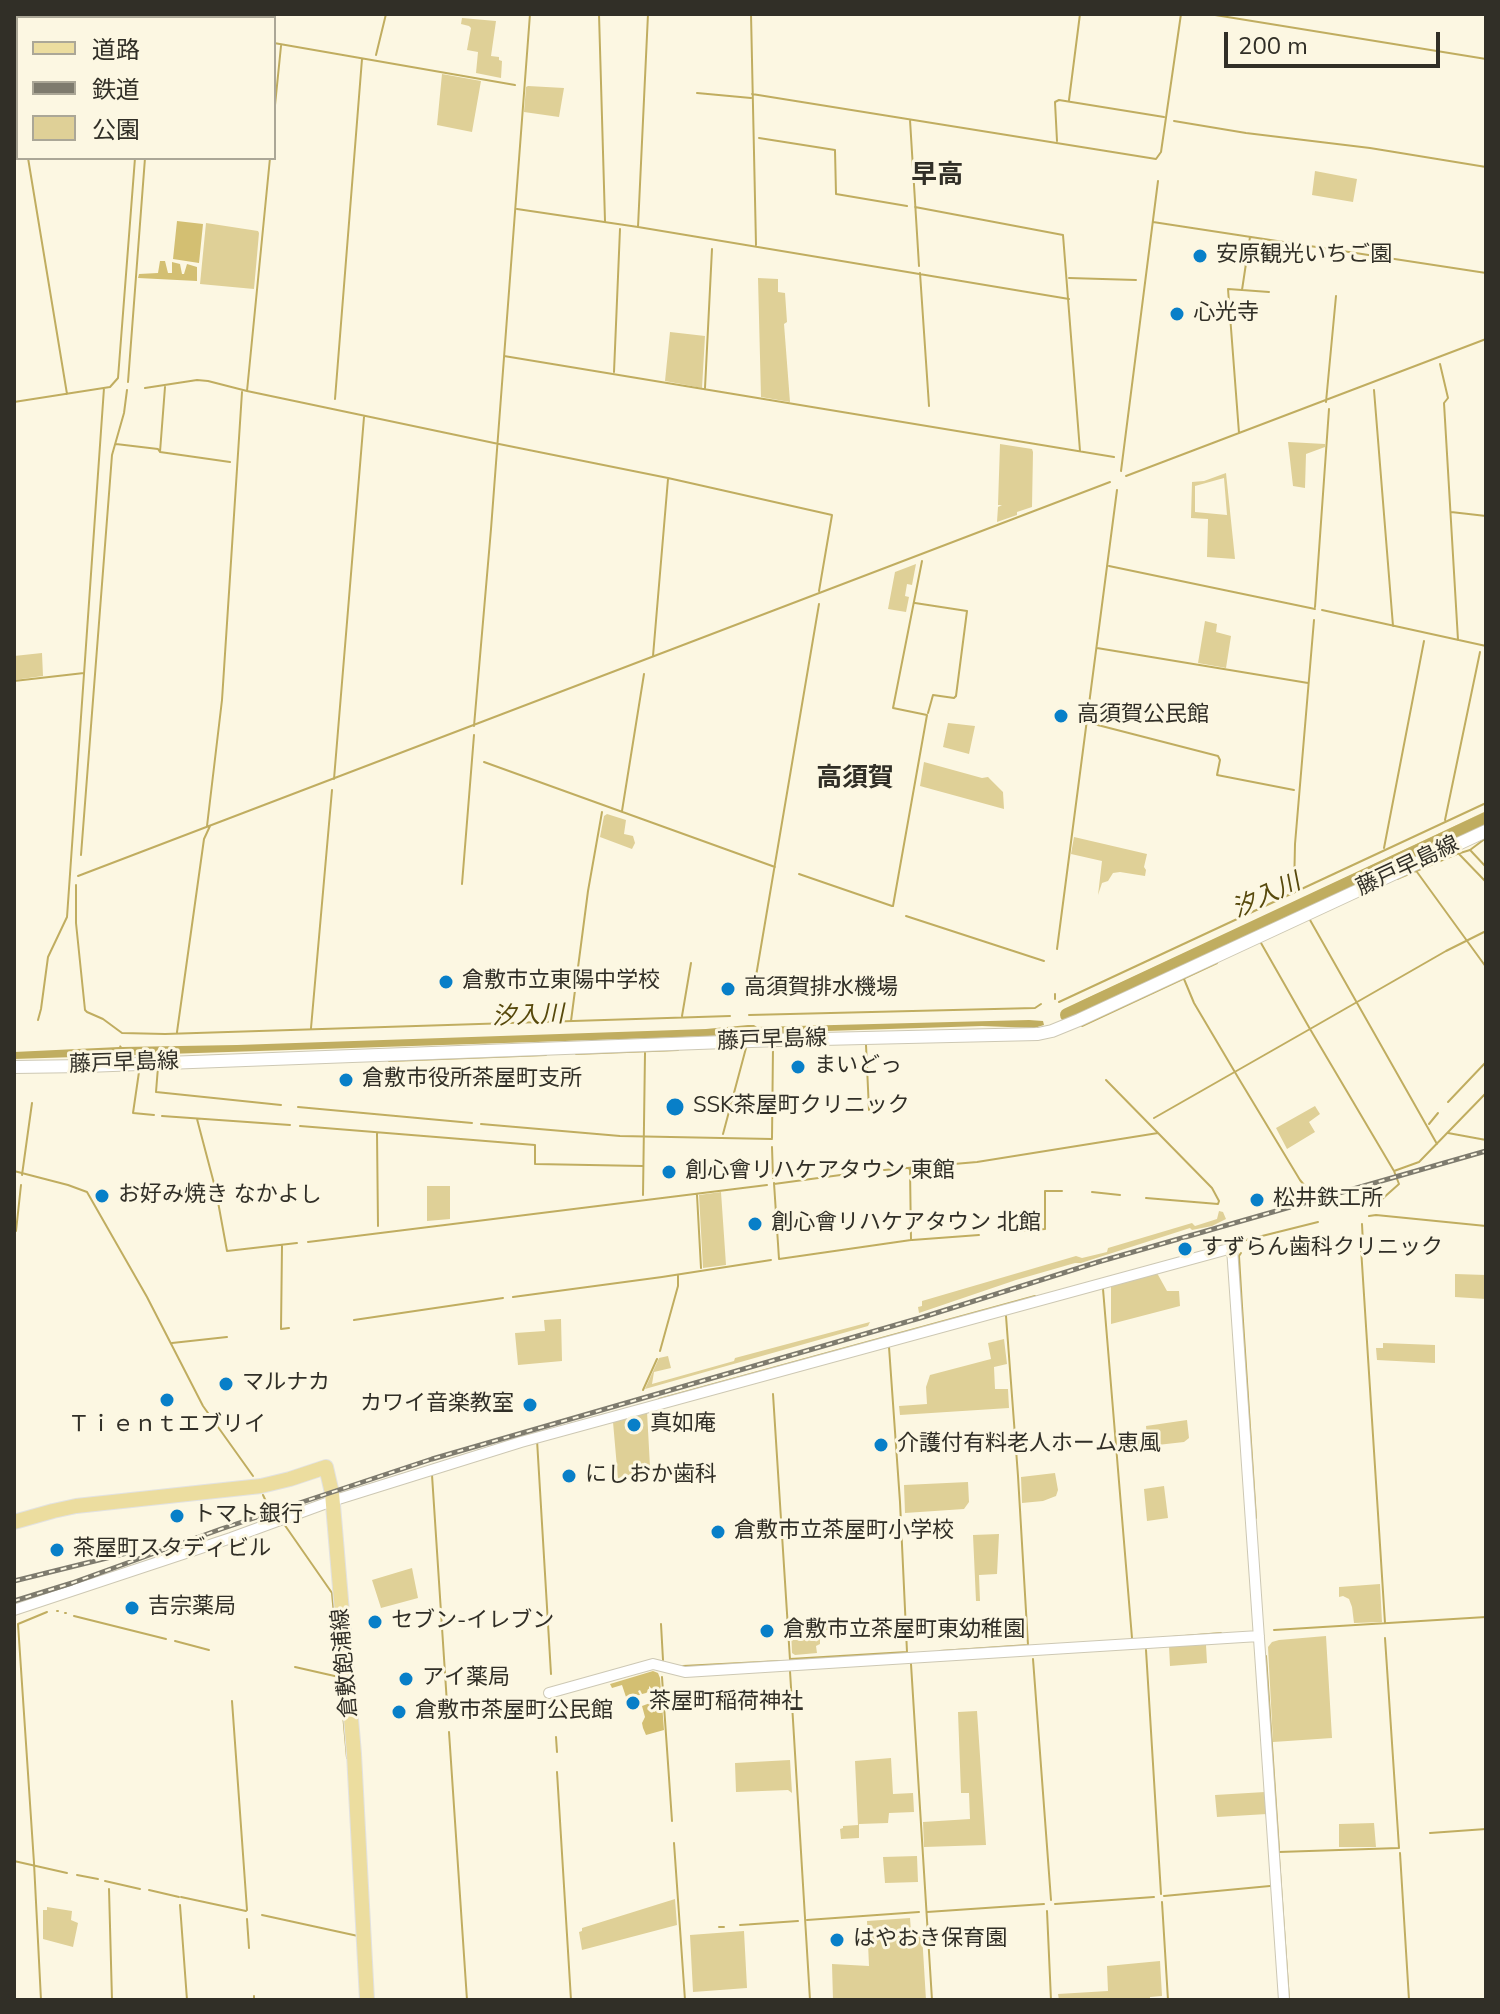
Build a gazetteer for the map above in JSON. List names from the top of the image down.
{
  "streets": {
    "main road": ["藤戸早島線", "倉敷飽浦線"]
  },
  "districts": ["早高", "高須賀"],
  "water": ["汐入川"],
  "places": [
    "安原観光いちご園",
    "心光寺",
    "高須賀公民館",
    "倉敷市立東陽中学校",
    "高須賀排水機場",
    "まいどっ",
    "倉敷市役所茶屋町支所",
    "SSK茶屋町クリニック",
    "創心會リハケアタウン 東館",
    "お好み焼き なかよし",
    "松井鉄工所",
    "創心會リハケアタウン 北館",
    "すずらん歯科クリニック",
    "マルナカ",
    "Ｔｉｅｎｔエブリイ",
    "カワイ音楽教室",
    "真如庵",
    "介護付有料老人ホーム恵風",
    "にしおか歯科",
    "トマト銀行",
    "倉敷市立茶屋町小学校",
    "茶屋町スタディビル",
    "吉宗薬局",
    "セブン-イレブン",
    "倉敷市立茶屋町東幼稚園",
    "アイ薬局",
    "茶屋町稲荷神社",
    "倉敷市茶屋町公民館",
    "はやおき保育園"
  ],
  "legend": ["道路", "鉄道", "公園"],
  "scale_bar": "200 m"
}
